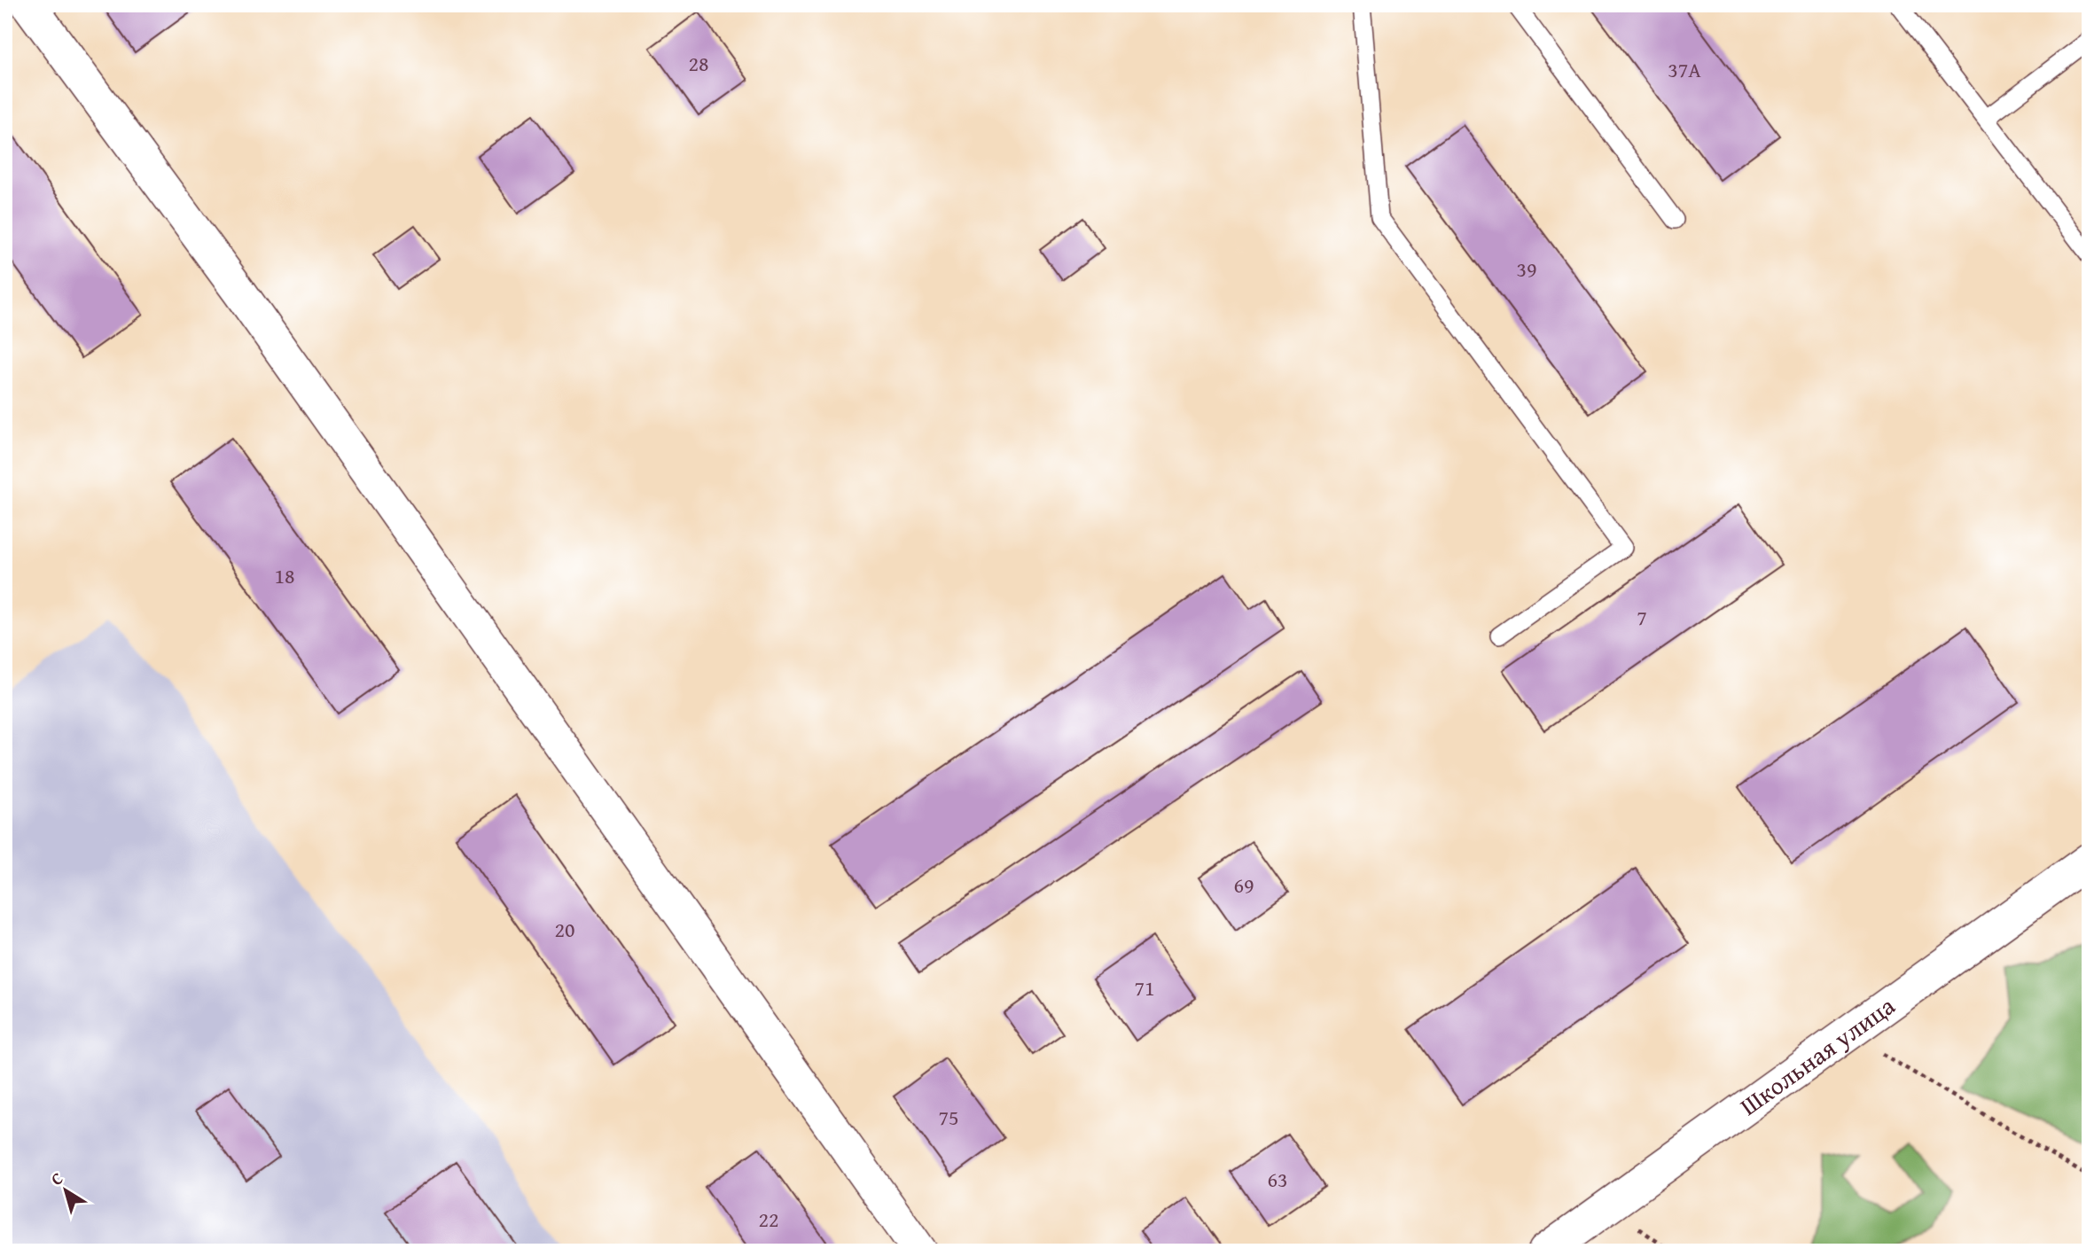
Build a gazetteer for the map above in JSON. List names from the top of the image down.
{
  "streets": {
    "street": ["Школьная улица"]
  },
  "house_numbers": [
    "28",
    "37А",
    "39",
    "18",
    "7",
    "69",
    "20",
    "71",
    "75",
    "63",
    "22"
  ],
  "north": "top left"
}
